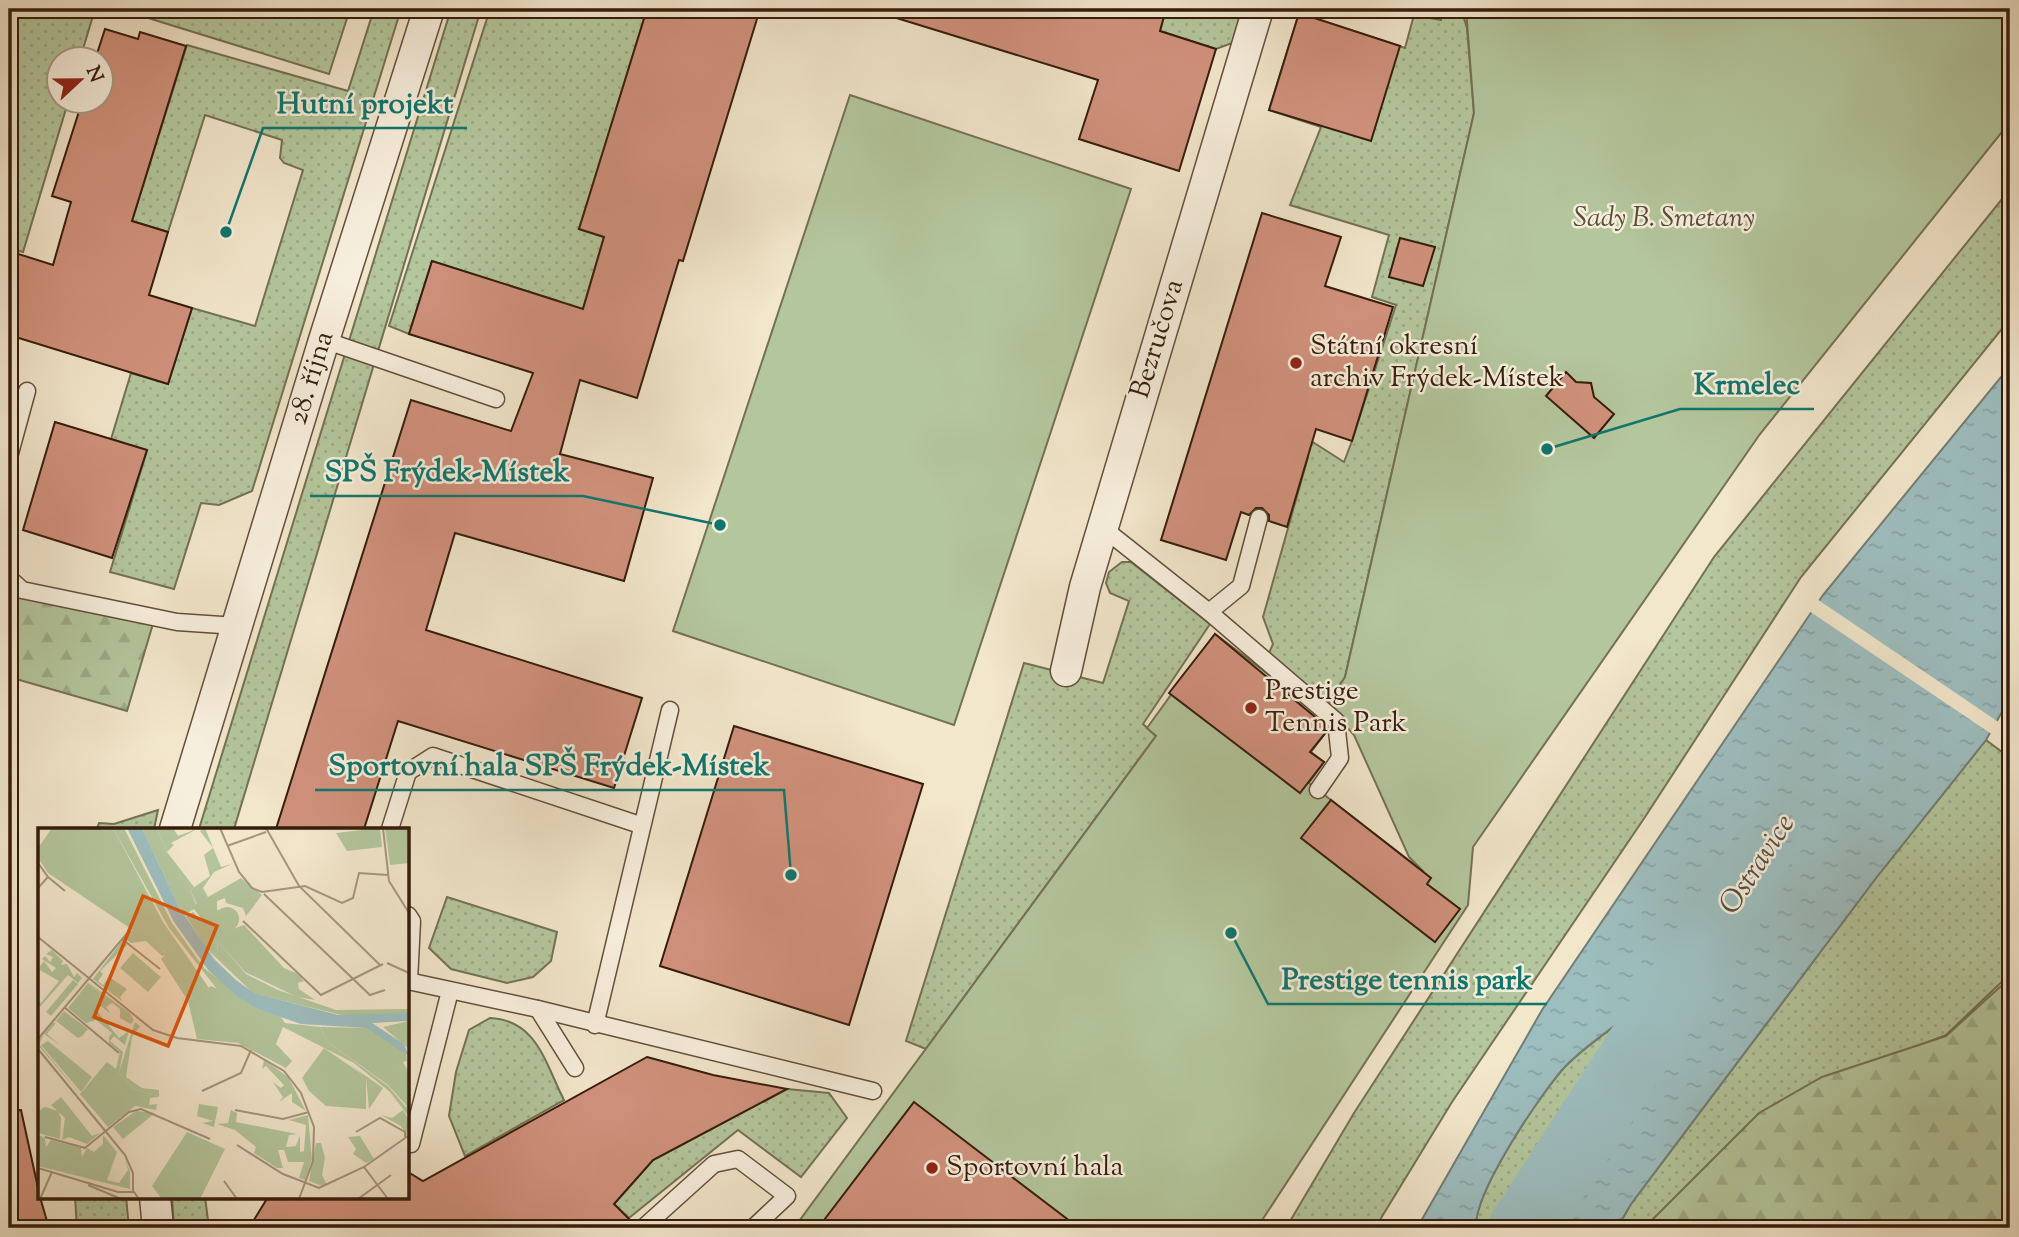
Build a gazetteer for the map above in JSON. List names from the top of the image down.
{
  "streets": {
    "street": ["Bezručova", "28. října"]
  },
  "water": ["Ostravice"],
  "parks": ["Sady B. Smetany"],
  "places": [
    "Hutní projekt",
    "Státní okresní archiv Frýdek-Místek",
    "Krmelec",
    "SPŠ Frýdek-Místek",
    "Prestige Tennis Park",
    "Sportovní hala SPŠ Frýdek-Místek",
    "Prestige tennis park",
    "Sportovní hala"
  ],
  "north": "right"
}
